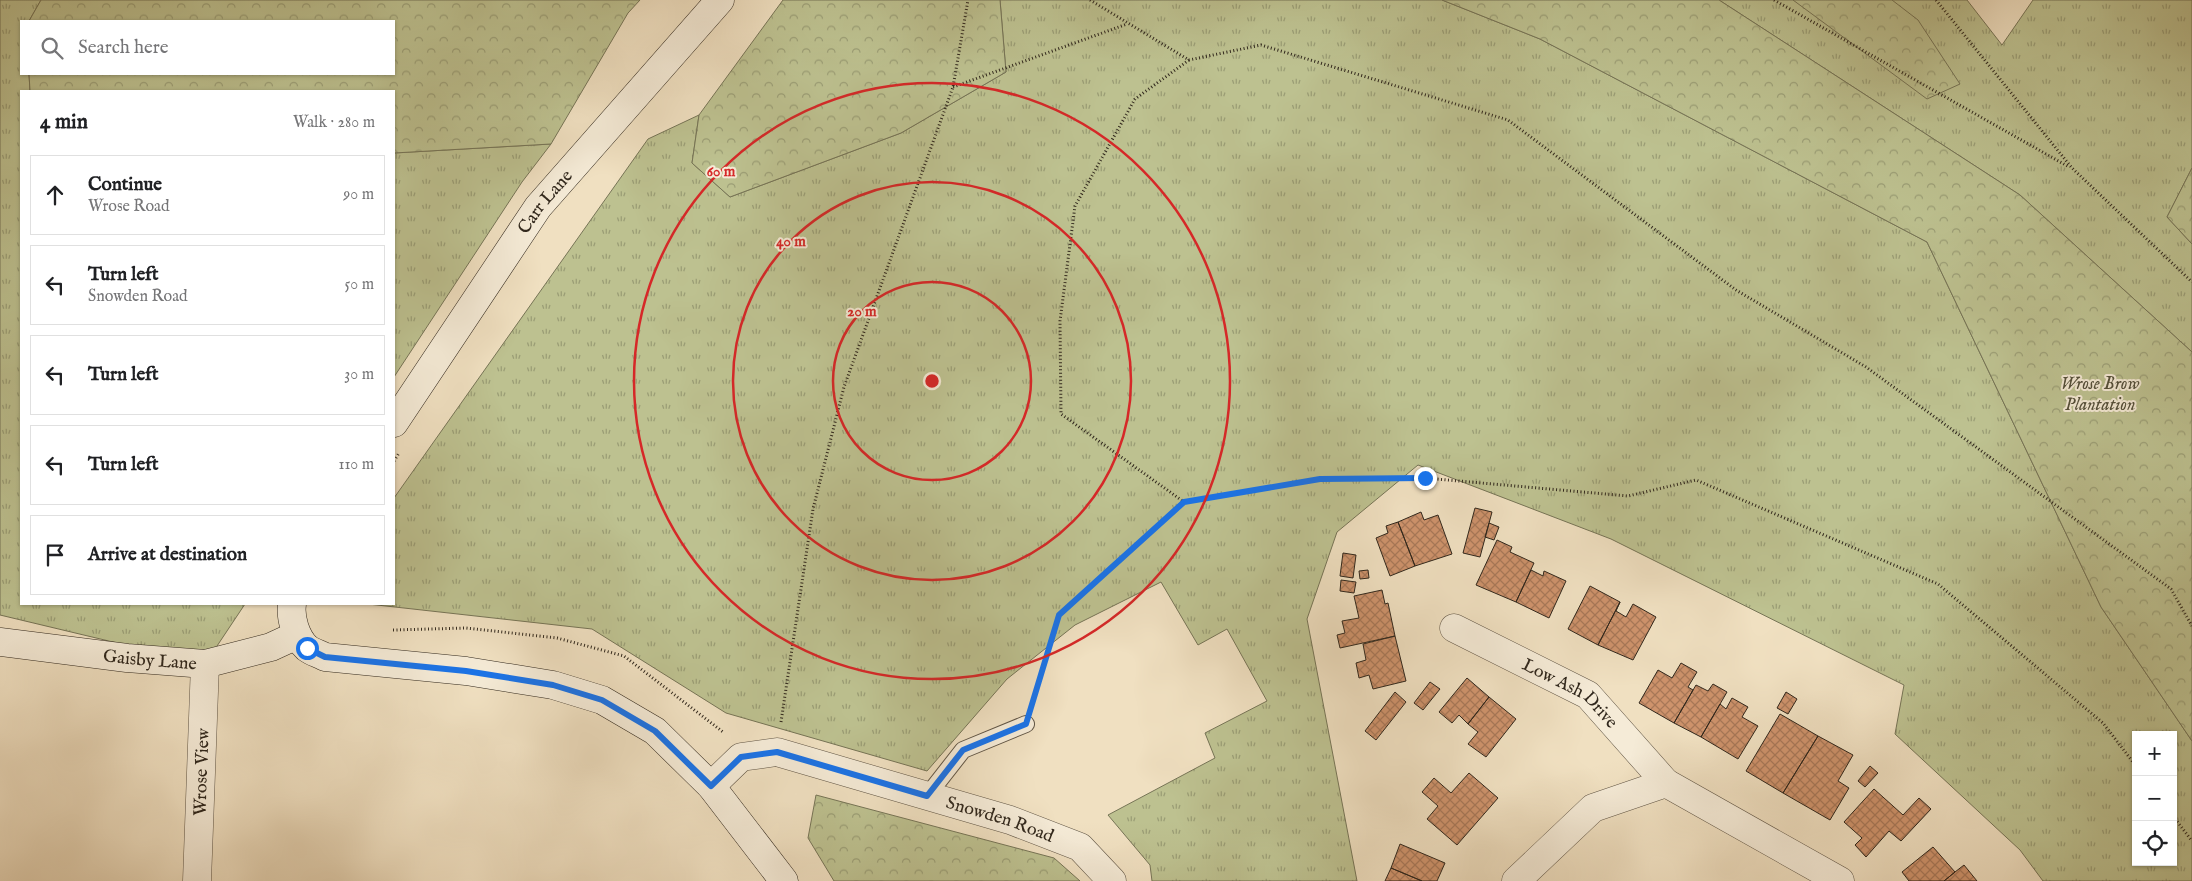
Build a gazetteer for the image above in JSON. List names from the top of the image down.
{
  "streets": {
    "street": [
      "Carr Lane",
      "Gaisby Lane",
      "Low Ash Drive",
      "Wrose View",
      "Snowden Road"
    ]
  },
  "crossings": [
    ["Gaisby Lane", "Wrose View"]
  ],
  "parks": ["Wrose Brow Plantation"],
  "page": {
    "search": "Search here",
    "heading": ["4 min", "Walk · 280 m"],
    "list": [
      ["Continue", "Wrose Road", "90 m"],
      ["Turn left", "Snowden Road", "50 m"],
      ["Turn left", "30 m"],
      ["Turn left", "110 m"],
      "Arrive at destination"
    ],
    "map_buttons": ["+", "−"]
  },
  "rings": ["60 m", "40 m", "20 m"]
}
